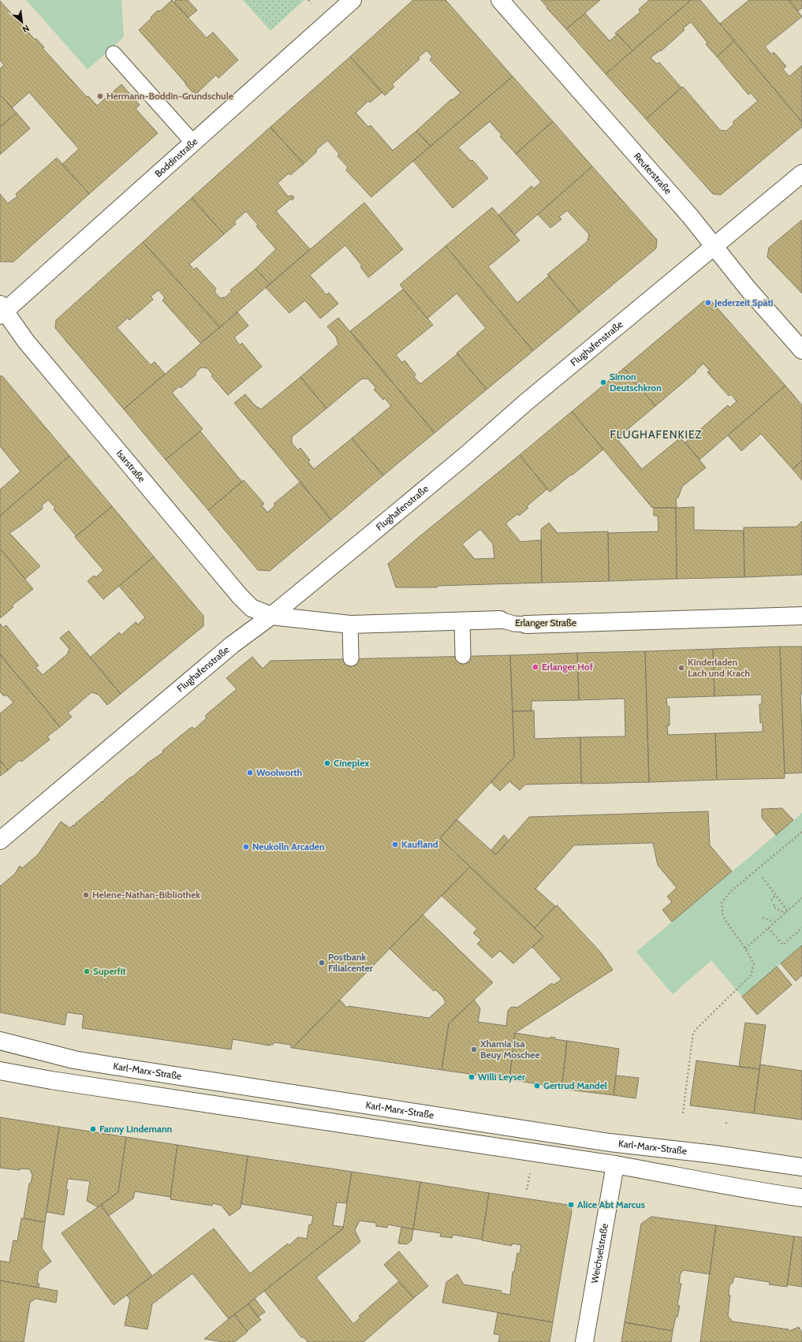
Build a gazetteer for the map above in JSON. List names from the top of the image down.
{
  "streets": {
    "street": [
      "Boddinstraße",
      "Reuterstraße",
      "Flughafenstraße",
      "Isarstraße",
      "Erlanger Straße",
      "Karl-Marx-Straße",
      "Weichselstraße"
    ]
  },
  "crossings": [
    ["Boddinstraße", "Isarstraße"],
    ["Reuterstraße", "Flughafenstraße"],
    ["Flughafenstraße", "Isarstraße"],
    ["Flughafenstraße", "Erlanger Straße"],
    ["Isarstraße", "Erlanger Straße"],
    ["Karl-Marx-Straße", "Weichselstraße"]
  ],
  "districts": ["FLUGHAFENKIEZ"],
  "places": [
    "Hermann-Boddin-Grundschule",
    "Jederzeit Späti",
    "Simon Deutschkron",
    "Erlanger Hof",
    "Kinderladen Lach und Krach",
    "Cineplex",
    "Woolworth",
    "Kaufland",
    "Neukölln Arcaden",
    "Helene-Nathan-Bibliothek",
    "Postbank Filialcenter",
    "Superfit",
    "Xhamia Isa Beuy Moschee",
    "Willi Leyser",
    "Gertrud Mandel",
    "Fanny Lindemann",
    "Alice Abt Marcus"
  ],
  "north": "bottom right"
}
